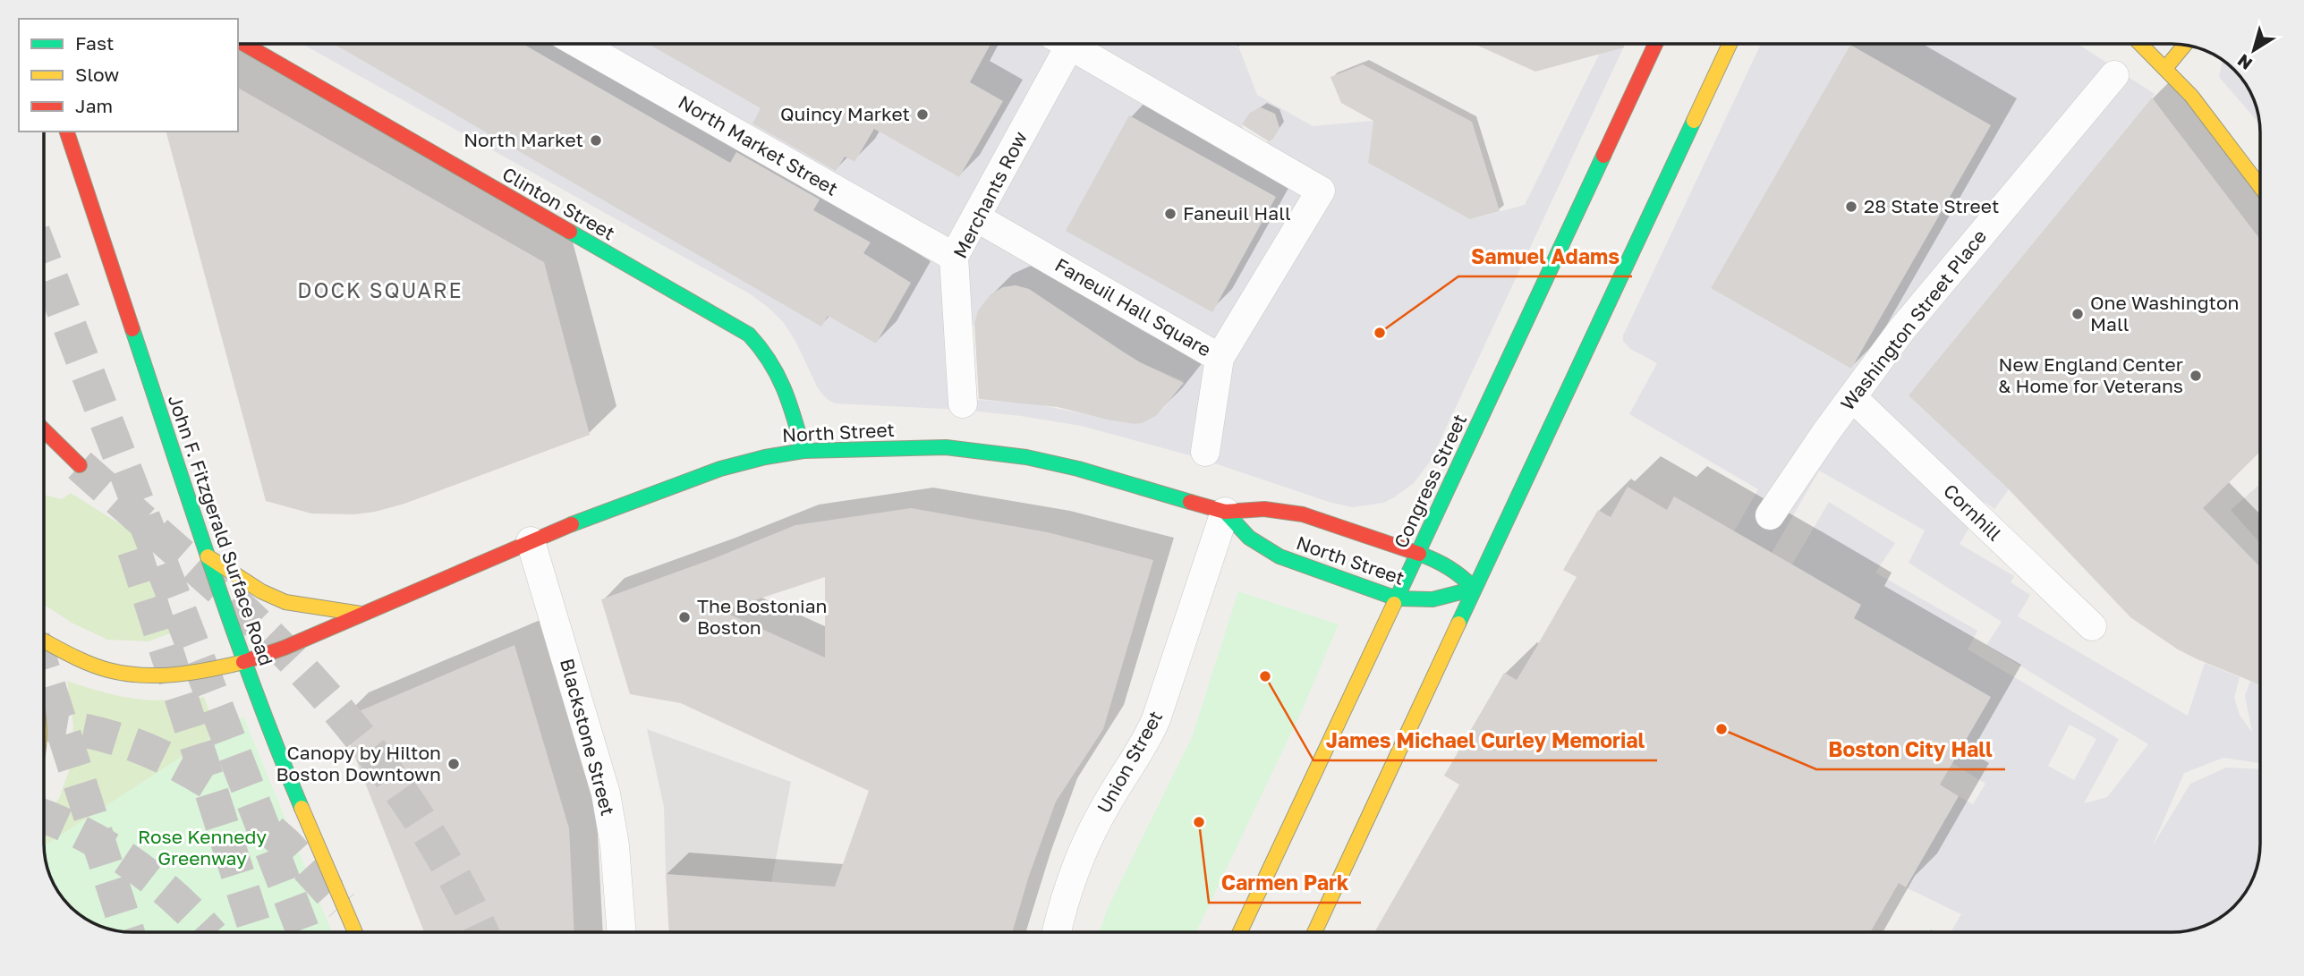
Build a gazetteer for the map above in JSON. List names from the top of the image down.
{
  "streets": {
    "main road": [
      "Clinton Street",
      "North Street",
      "Congress Street",
      "John F. Fitzgerald Surface Road"
    ],
    "street": [
      "North Market Street",
      "Merchants Row",
      "Faneuil Hall Square",
      "Washington Street Place",
      "Cornhill",
      "Blackstone Street",
      "Union Street"
    ]
  },
  "crossings": [
    ["North Market Street", "Merchants Row"],
    ["Merchants Row", "Faneuil Hall Square"],
    ["Clinton Street", "North Street"],
    ["Washington Street Place", "Cornhill"],
    ["North Street", "Congress Street"],
    ["North Street", "John F. Fitzgerald Surface Road"],
    ["North Street", "Blackstone Street"],
    ["North Street", "Union Street"]
  ],
  "districts": ["DOCK SQUARE"],
  "parks": ["Rose Kennedy Greenway"],
  "places": [
    "Quincy Market",
    "North Market",
    "28 State Street",
    "Faneuil Hall",
    "One Washington Mall",
    "Samuel Adams",
    "New England Center & Home for Veterans",
    "The Bostonian Boston",
    "James Michael Curley Memorial",
    "Boston City Hall",
    "Canopy by Hilton Boston Downtown",
    "Carmen Park"
  ],
  "legend": ["Fast", "Slow", "Jam"],
  "north": "bottom left"
}
